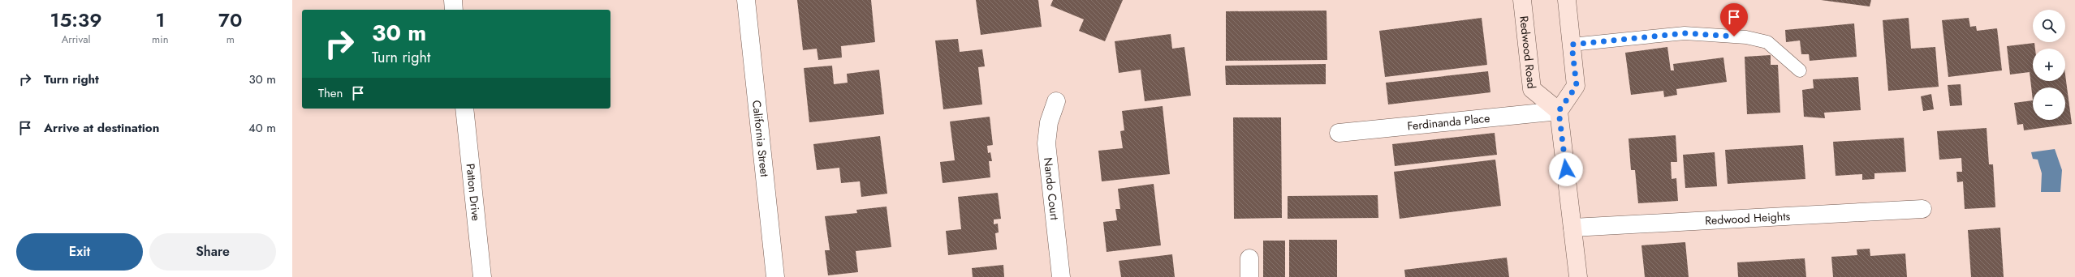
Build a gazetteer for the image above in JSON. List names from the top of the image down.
{
  "streets": {
    "main road": ["Redwood Road"],
    "street": [
      "Ferdinanda Place",
      "California Street",
      "Nando Court",
      "Patton Drive",
      "Redwood Heights"
    ]
  },
  "crossings": [
    ["Redwood Road", "Ferdinanda Place"]
  ],
  "page": {
    "eta": [
      "15:39",
      "Arrival",
      "1",
      "min",
      "70",
      "m"
    ],
    "map_buttons": ["+", "−"],
    "turn": ["30 m", "Turn right"],
    "list": [
      {
        "name": "Turn right",
        "value": "30 m"
      },
      {
        "name": "Arrive at destination",
        "value": "40 m"
      }
    ],
    "then": "Then",
    "buttons": ["Exit", "Share"]
  }
}
